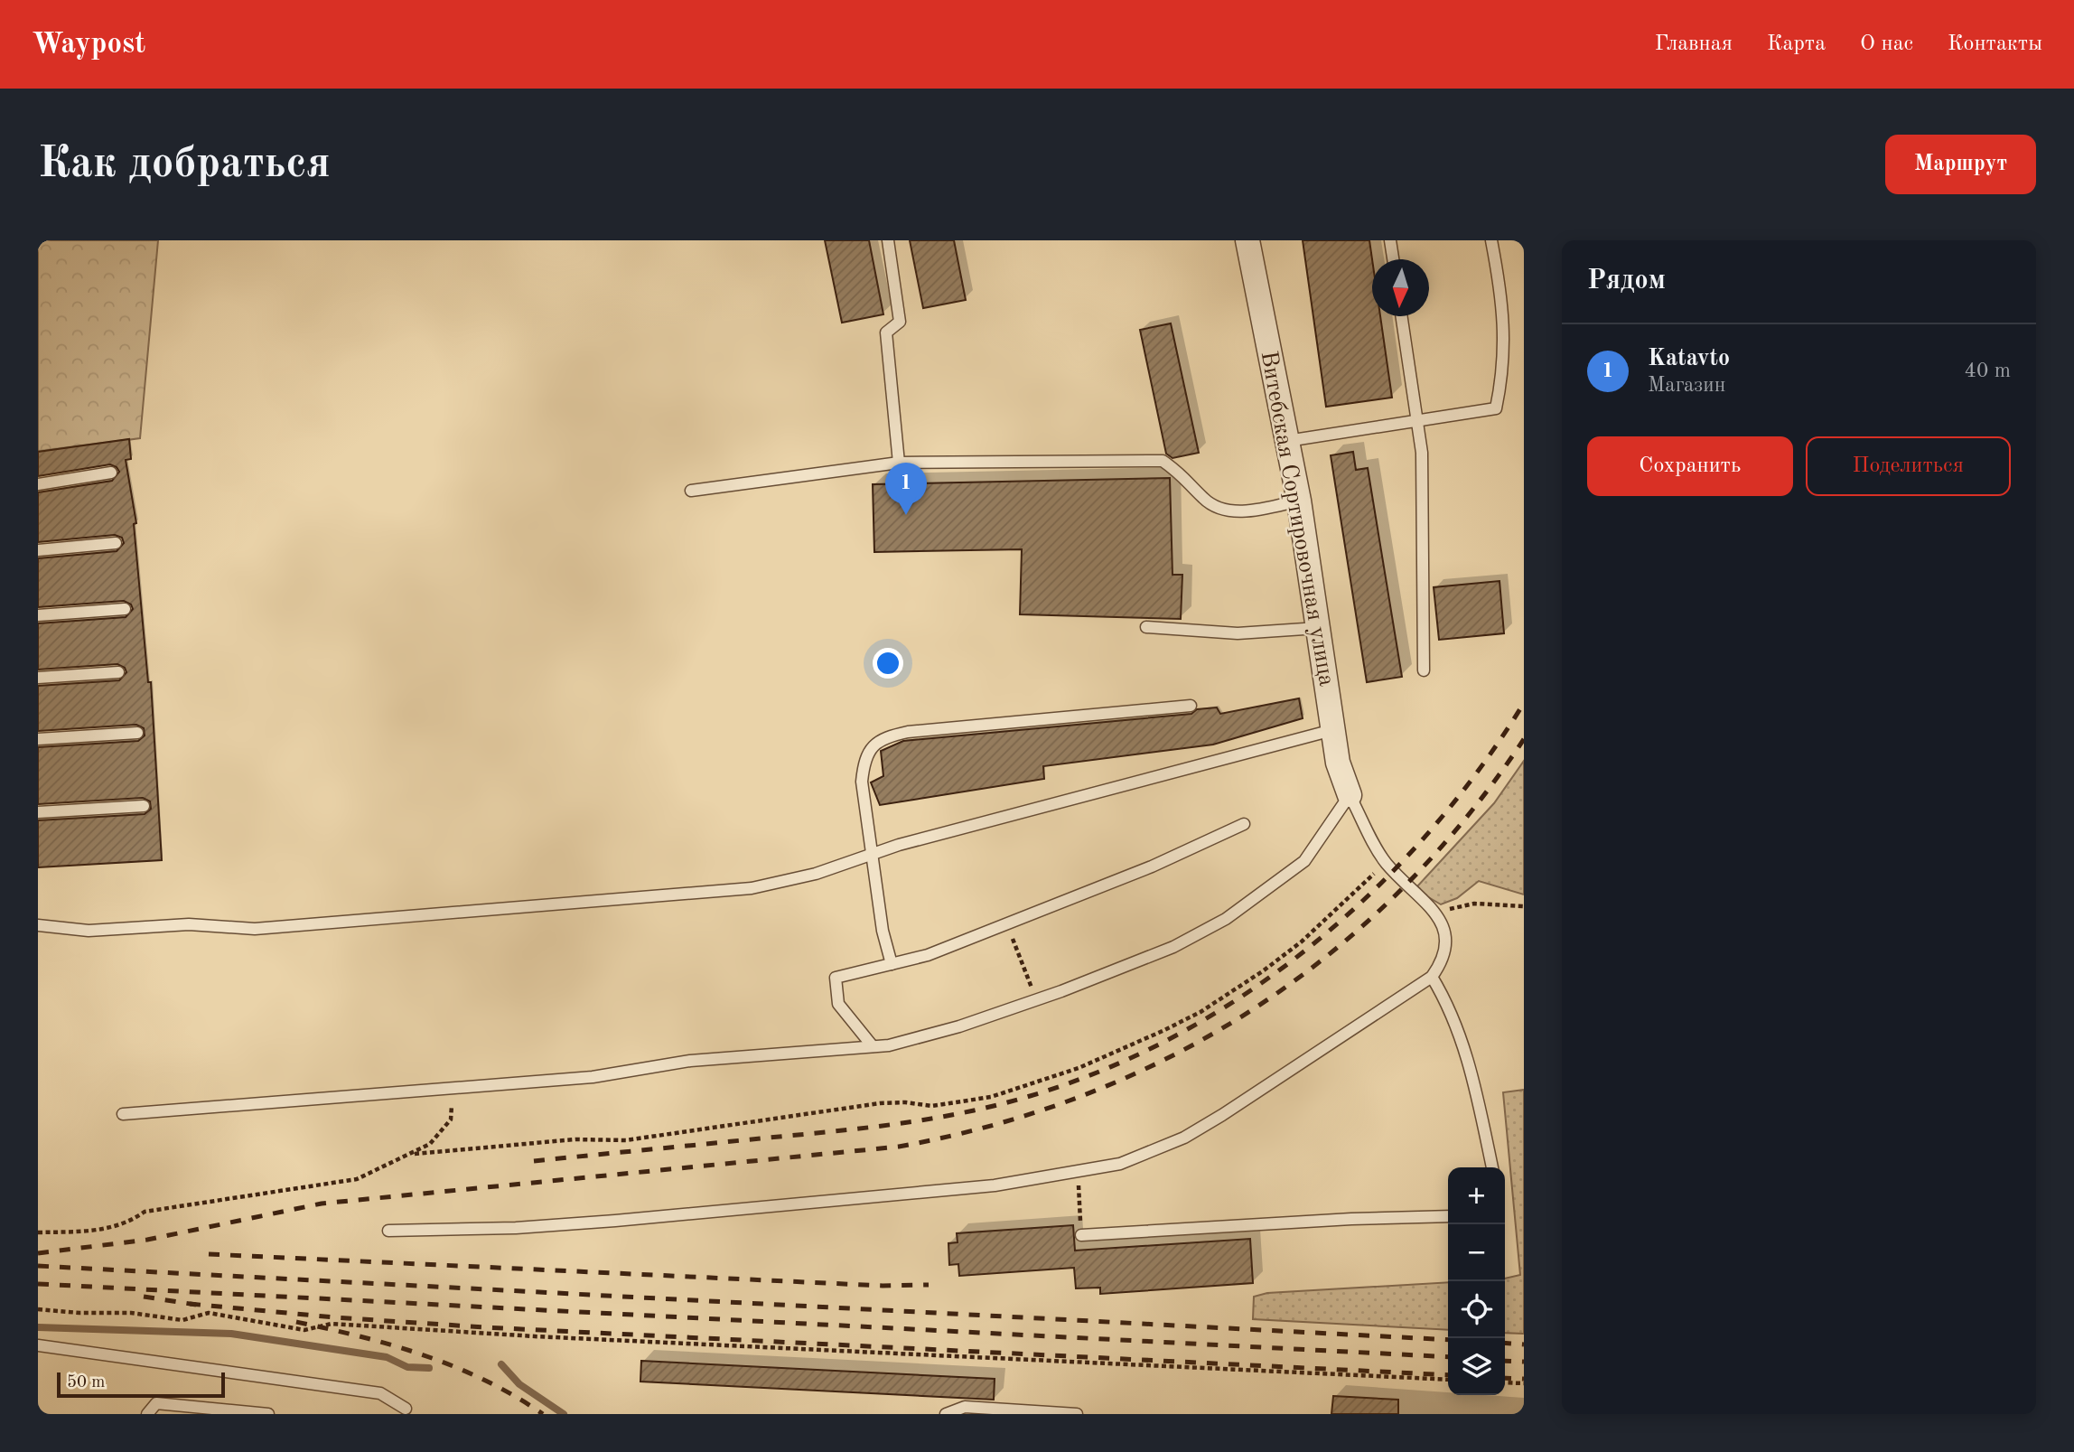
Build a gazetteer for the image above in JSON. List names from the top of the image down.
{
  "streets": {
    "street": ["Витебская Сортировочная улица"]
  },
  "scale_bar": "50 m",
  "north": "bottom",
  "page": {
    "header": "Waypost",
    "nav": [
      "Главная",
      "Карта",
      "О нас",
      "Контакты"
    ],
    "buttons": [
      "Маршрут",
      ["Сохранить", "Поделиться"]
    ],
    "title": "Как добраться",
    "heading": "Рядом",
    "list": [
      {
        "mark": "1",
        "name": "Katavto",
        "note": "Магазин",
        "value": "40 m"
      }
    ],
    "pins": "1",
    "map_buttons": ["+", "−"],
    "scale": "50 m"
  }
}
